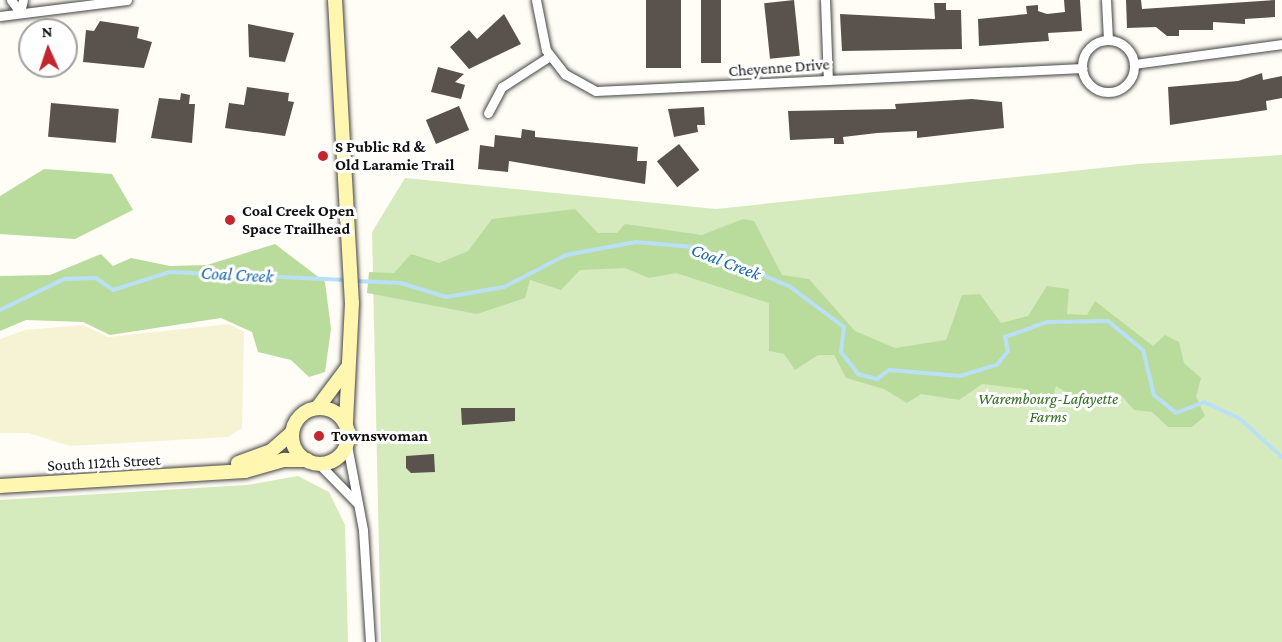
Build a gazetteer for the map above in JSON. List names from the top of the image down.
{
  "streets": {
    "street": ["Cheyenne Drive", "South 112th Street"]
  },
  "water": ["Coal Creek"],
  "parks": ["Warembourg-Lafayette Farms"],
  "places": ["S Public Rd & Old Laramie Trail", "Coal Creek Open Space Trailhead", "Townswoman"],
  "north": "top"
}
